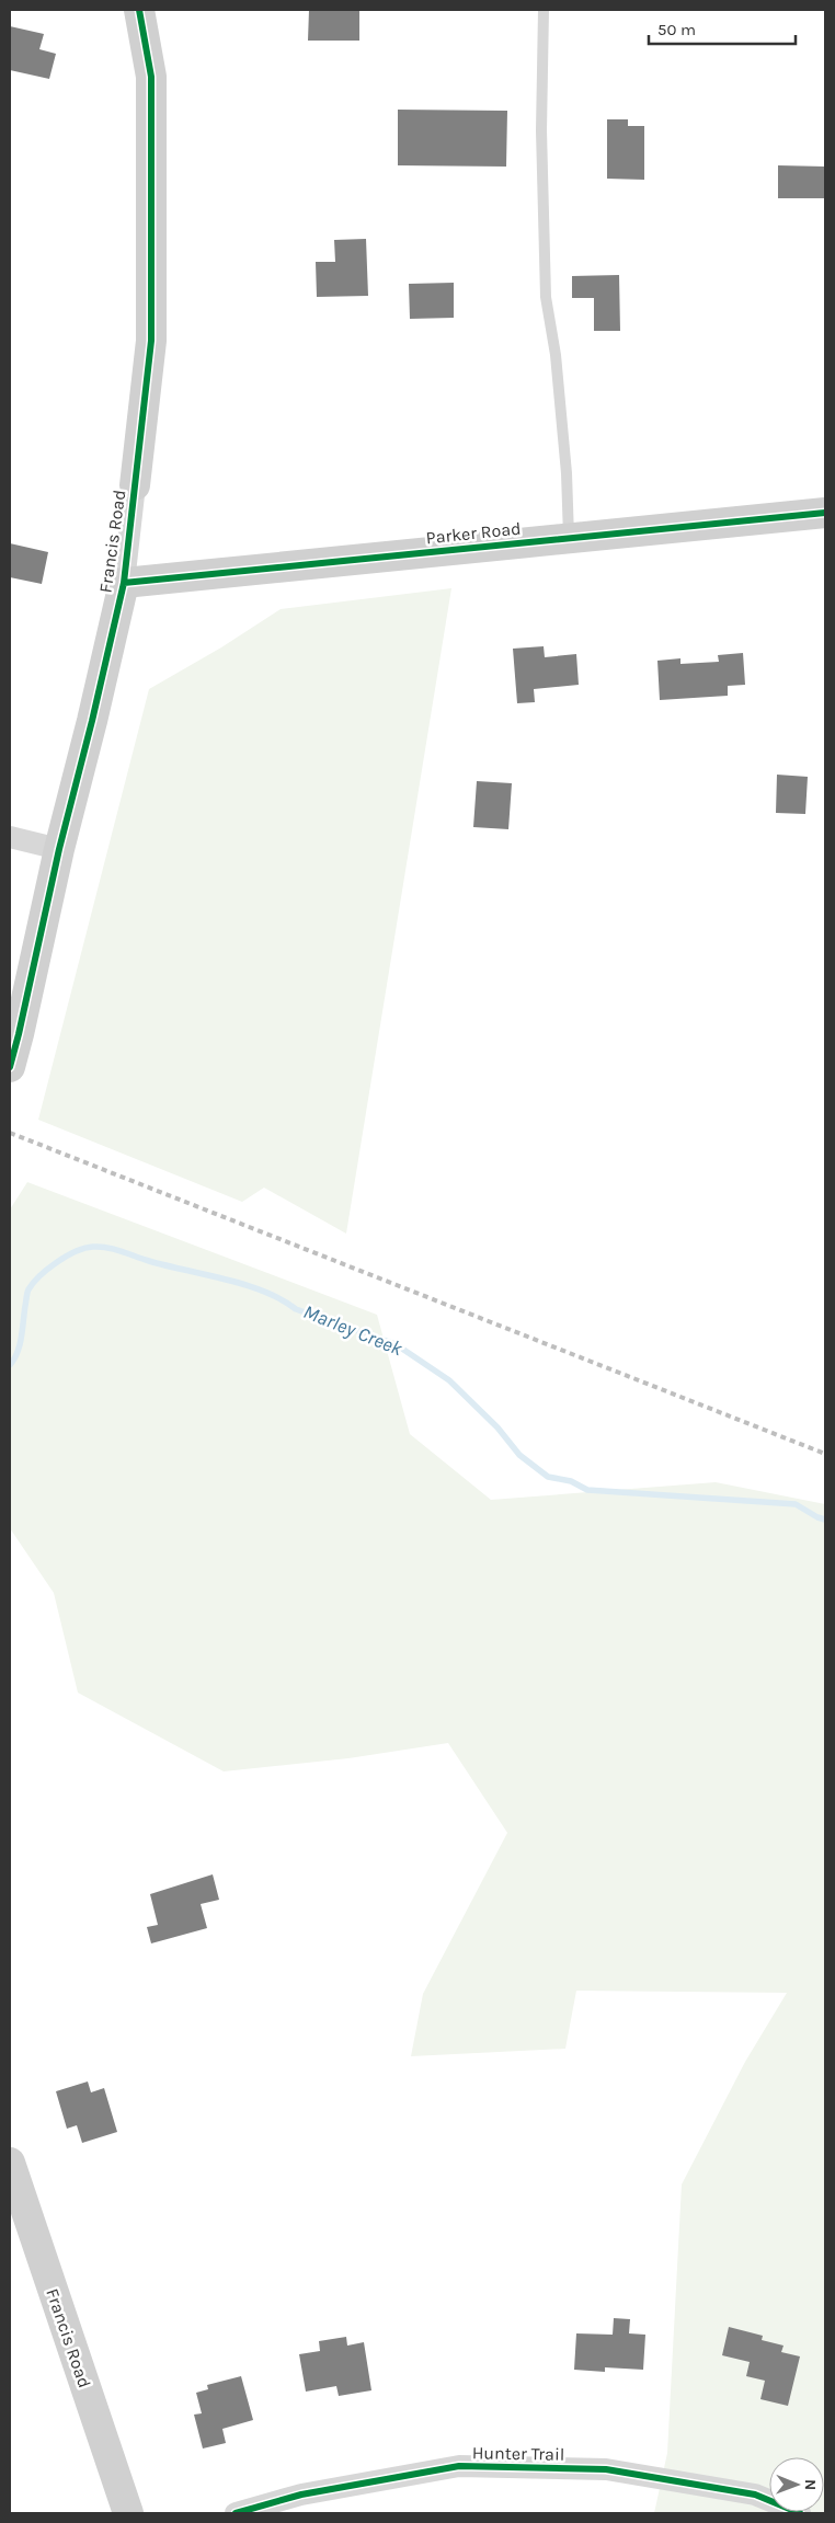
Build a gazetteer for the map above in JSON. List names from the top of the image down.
{
  "streets": {
    "street": ["Parker Road", "Francis Road", "Hunter Trail"]
  },
  "crossings": [
    ["Parker Road", "Francis Road"]
  ],
  "water": ["Marley Creek"],
  "scale_bar": "50 m",
  "north": "right"
}
